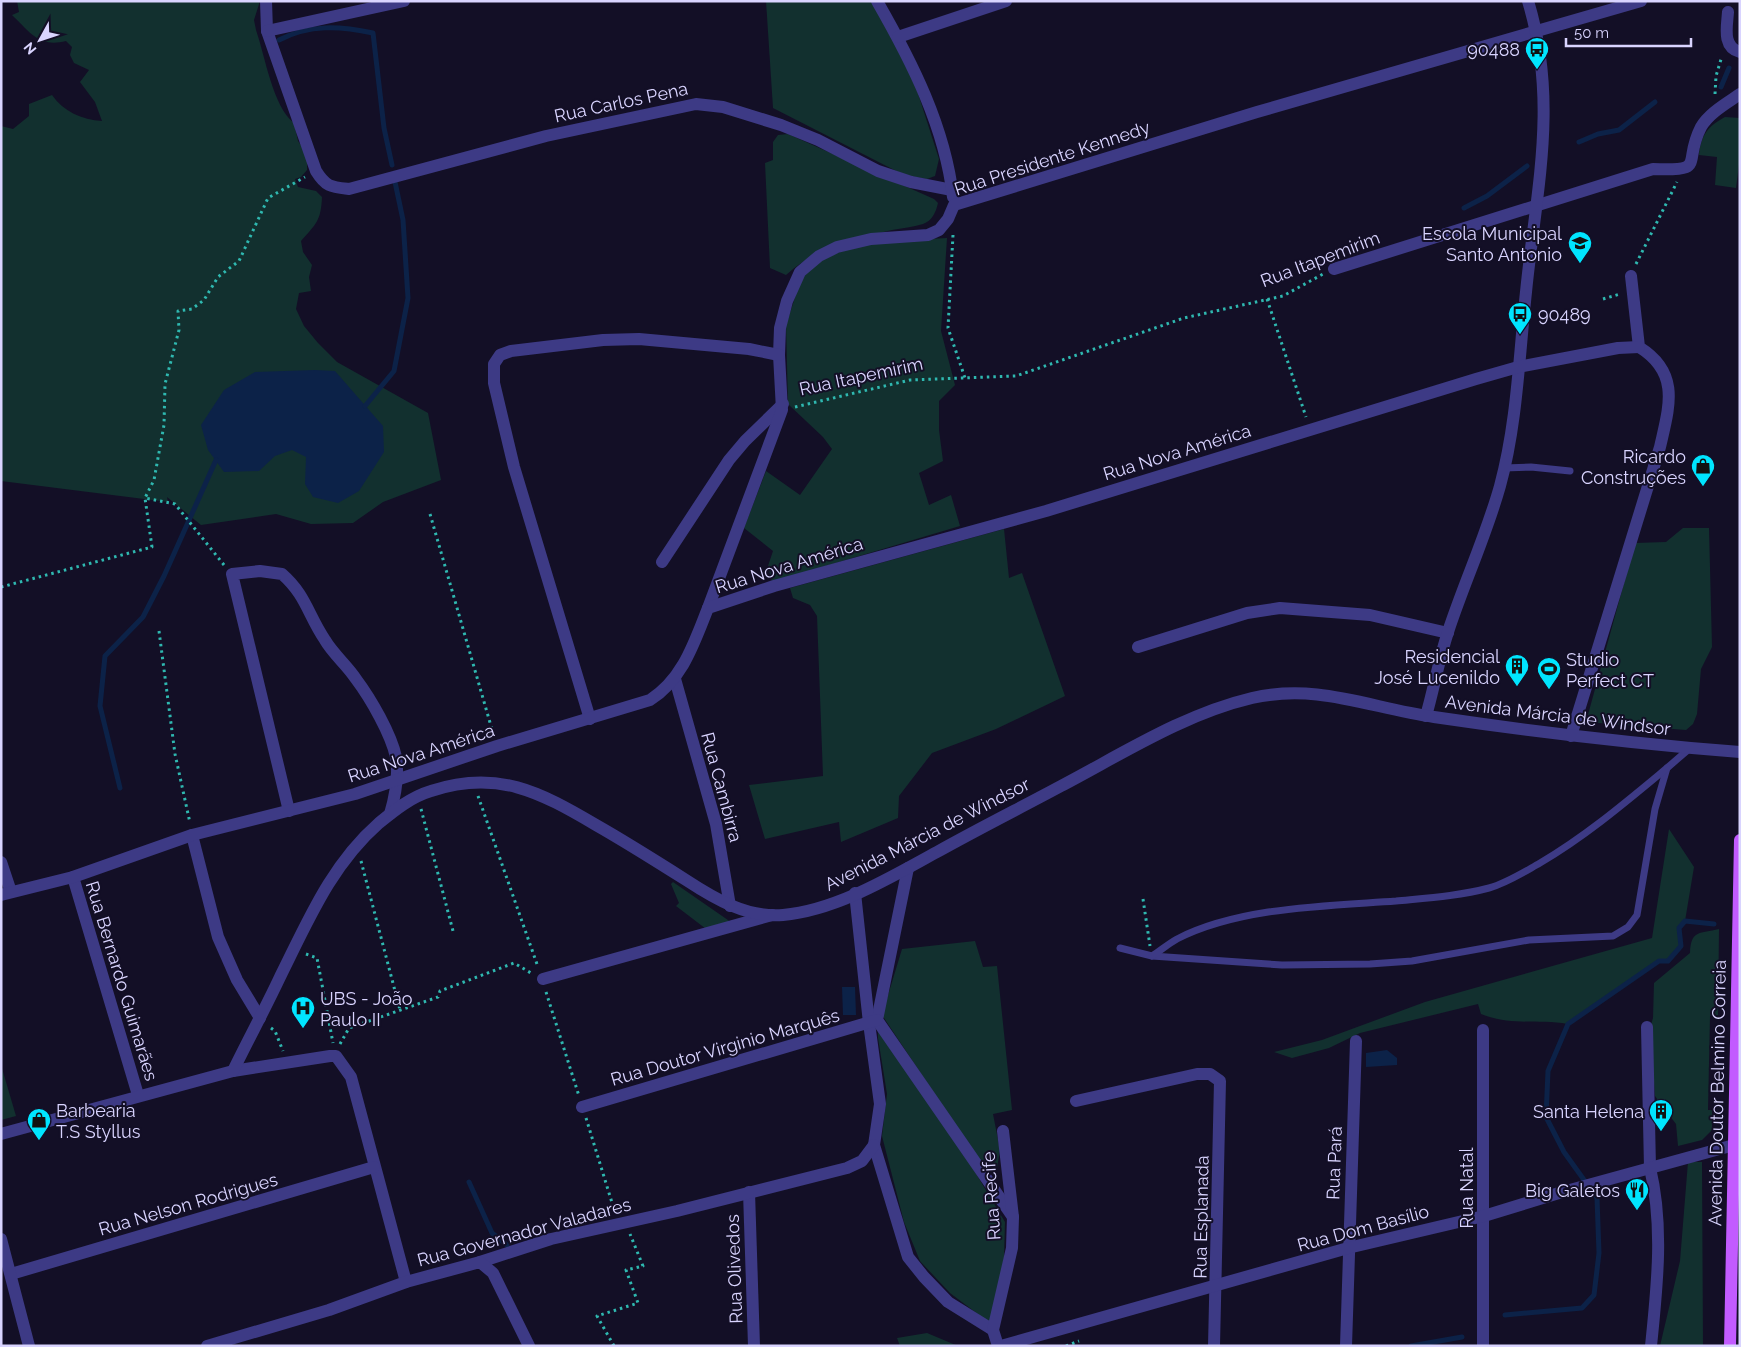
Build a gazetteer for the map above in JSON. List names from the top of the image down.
{
  "streets": {
    "main road": ["Avenida Doutor Belmino Correia"],
    "street": [
      "Rua Carlos Pena",
      "Rua Presidente Kennedy",
      "Rua Itapemirim",
      "Rua Nova América",
      "Avenida Márcia de Windsor",
      "Rua Cambirra",
      "Rua Bernardo Guimarães",
      "Rua Doutor Virginio Marquês",
      "Rua Pará",
      "Rua Natal",
      "Rua Recife",
      "Rua Nelson Rodrigues",
      "Rua Esplanada",
      "Rua Dom Basílio",
      "Rua Governador Valadares",
      "Rua Olivedos"
    ]
  },
  "crossings": [
    ["Rua Presidente Kennedy", "Rua Itapemirim"],
    ["Rua Presidente Kennedy", "Rua Nova América"],
    ["Rua Nova América", "Rua Cambirra"],
    ["Rua Nova América", "Rua Bernardo Guimarães"],
    ["Avenida Márcia de Windsor", "Rua Cambirra"],
    ["Avenida Doutor Belmino Correia", "Rua Dom Basílio"],
    ["Rua Pará", "Rua Dom Basílio"],
    ["Rua Natal", "Rua Dom Basílio"],
    ["Rua Esplanada", "Rua Dom Basílio"],
    ["Rua Governador Valadares", "Rua Olivedos"]
  ],
  "places": {
    "bus stop": ["90488", "90489"],
    "school or university": ["Escola Municipal Santo Antonio"],
    "shop": ["Ricardo Construções", "Barbearia T.S Styllus"],
    "building": ["Residencial José Lucenildo", "Santa Helena"],
    "sports": ["Studio Perfect CT"],
    "hospital": ["UBS - João Paulo II"],
    "restaurant": ["Big Galetos"]
  },
  "scale_bar": "50 m",
  "north": "bottom left"
}
